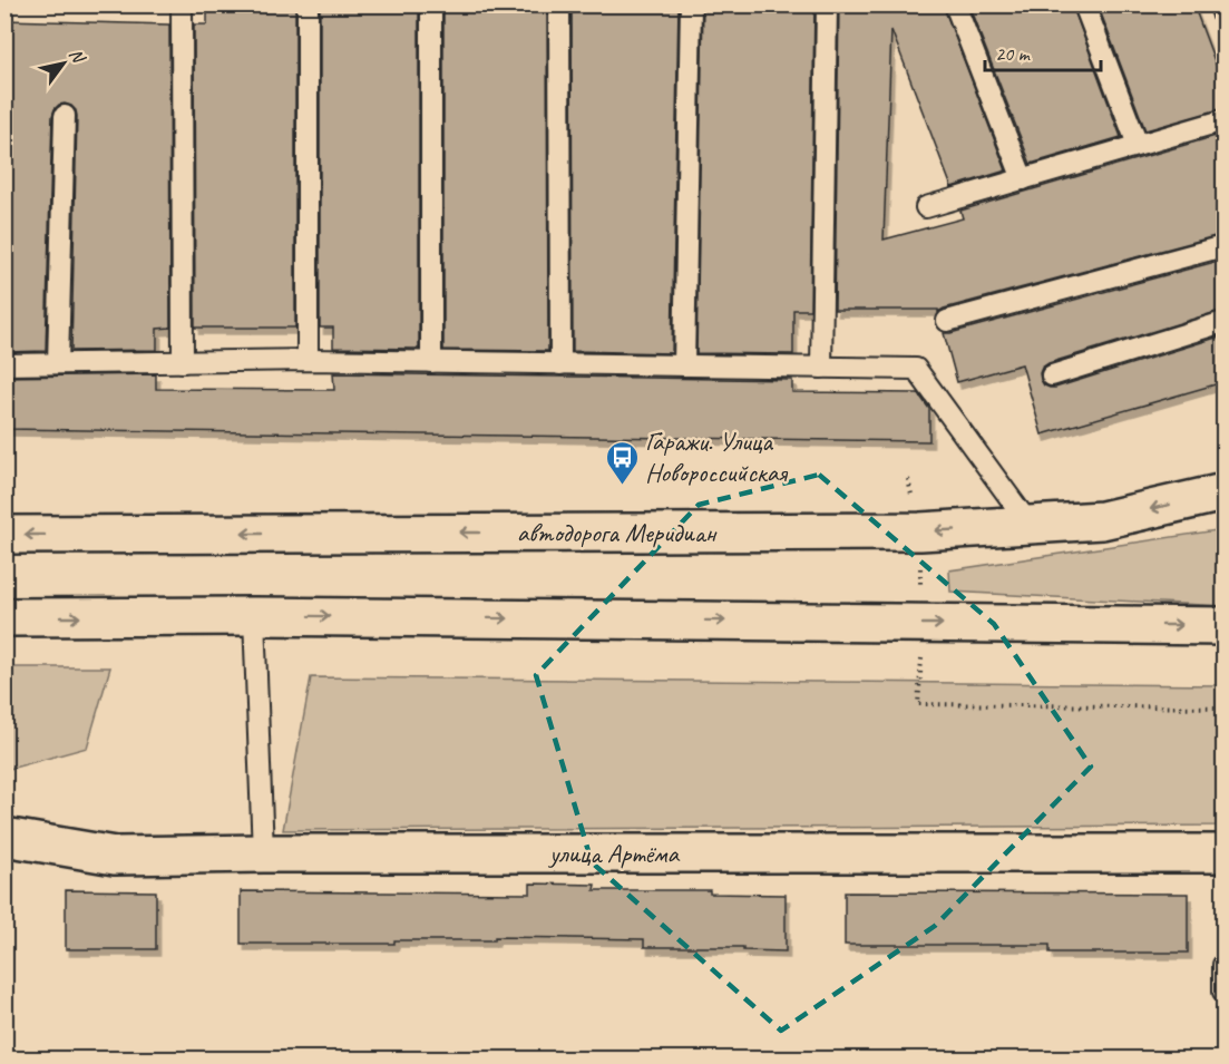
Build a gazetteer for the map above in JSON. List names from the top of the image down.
{
  "streets": {
    "main road": ["автодорога Меридиан", "улица Артёма"]
  },
  "places": {
    "bus stop": ["Гаражи. Улица Новороссийская"]
  },
  "scale_bar": "20 m",
  "north": "top right"
}
